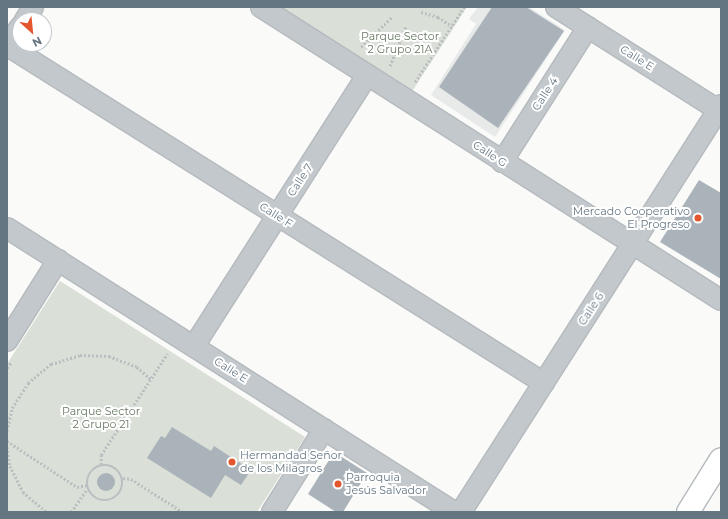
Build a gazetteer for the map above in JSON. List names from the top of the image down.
{
  "streets": {
    "street": [
      "Calle E",
      "Calle 4",
      "Calle G",
      "Calle 7",
      "Calle F",
      "Calle 6"
    ]
  },
  "crossings": [
    ["Calle E", "Calle 4"],
    ["Calle E", "Calle 7"],
    ["Calle E", "Calle 6"],
    ["Calle 4", "Calle G"],
    ["Calle G", "Calle 7"],
    ["Calle G", "Calle 6"],
    ["Calle 7", "Calle F"],
    ["Calle F", "Calle 6"]
  ],
  "parks": ["Parque Sector 2 Grupo 21A", "Parque Sector 2 Grupo 21"],
  "places": ["Mercado Cooperativo El Progreso", "Hermandad Señor de los Milagros", "Parroquia Jesús Salvador"],
  "north": "bottom right"
}
